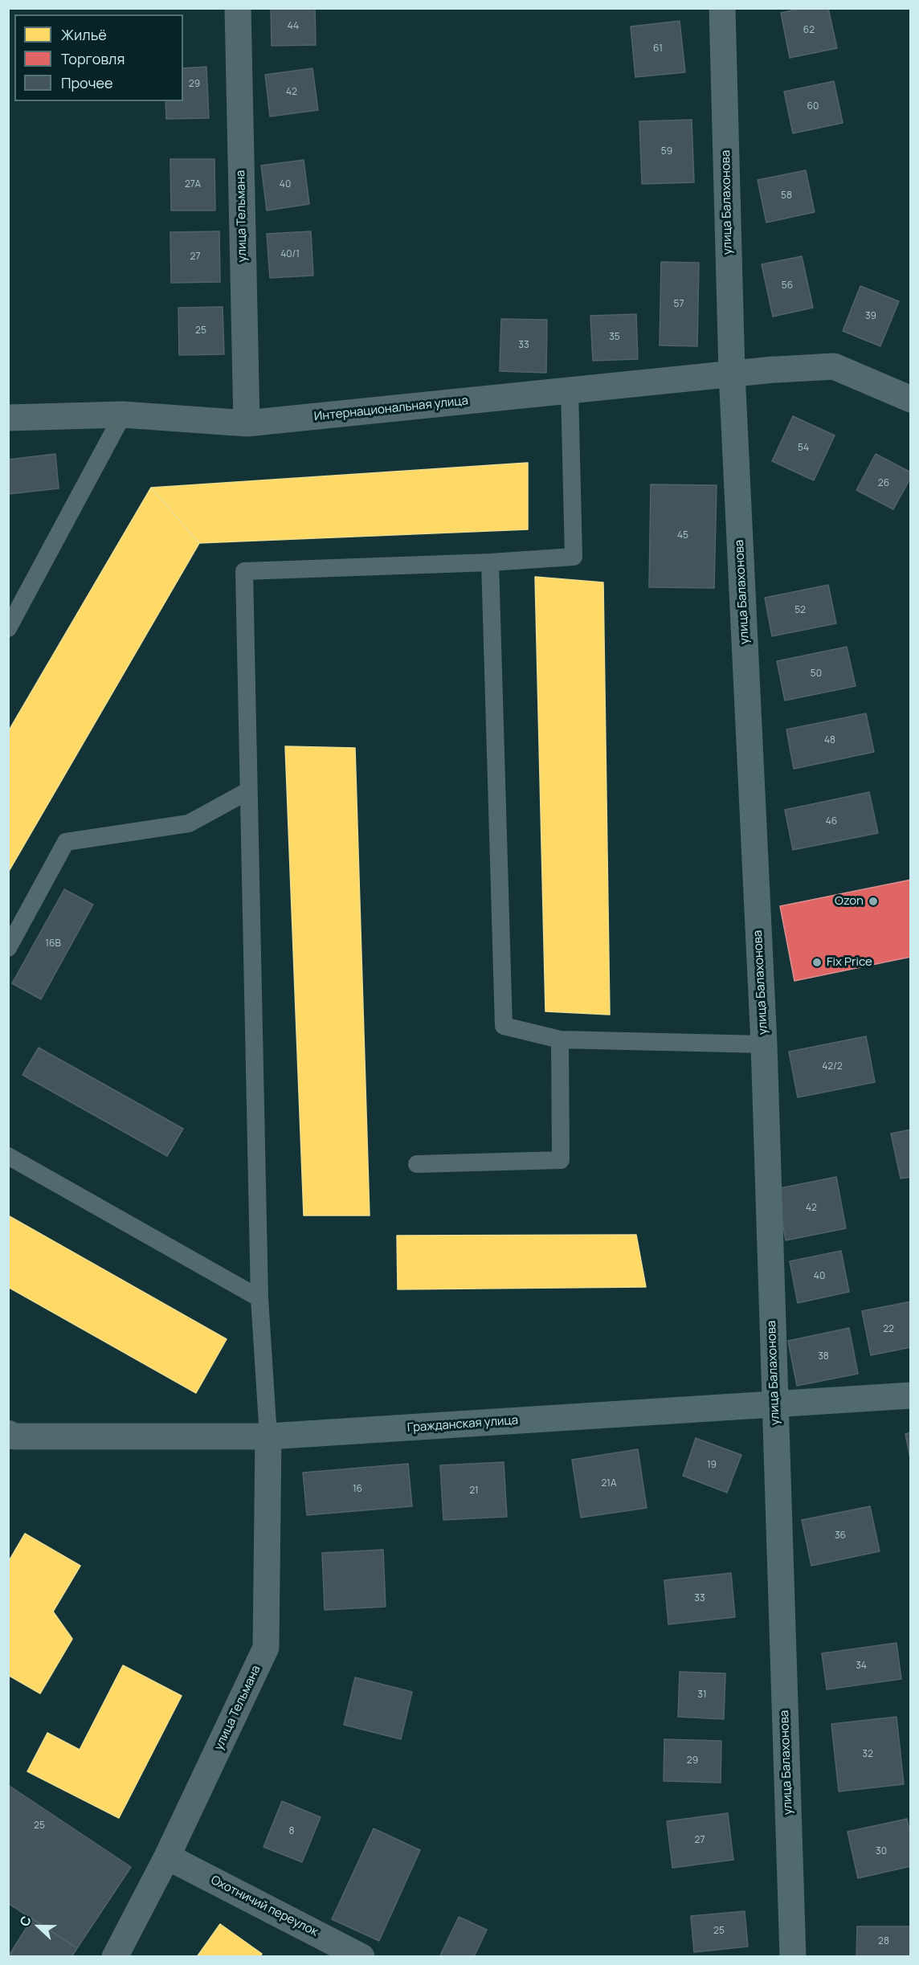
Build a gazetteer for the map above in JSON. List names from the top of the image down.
{
  "streets": {
    "street": [
      "улица Балахонова",
      "улица Тельмана",
      "Интернациональная улица",
      "Гражданская улица",
      "Охотничий переулок"
    ]
  },
  "crossings": [
    ["улица Балахонова", "Интернациональная улица"],
    ["улица Балахонова", "Гражданская улица"],
    ["улица Тельмана", "Интернациональная улица"],
    ["улица Тельмана", "Гражданская улица"],
    ["улица Тельмана", "Охотничий переулок"]
  ],
  "places": ["Ozon", "Fix Price"],
  "house_numbers": [
    "44",
    "62",
    "61",
    "29",
    "42",
    "60",
    "59",
    "27А",
    "40",
    "58",
    "40/1",
    "27",
    "56",
    "57",
    "39",
    "25",
    "35",
    "33",
    "54",
    "26",
    "45",
    "52",
    "50",
    "48",
    "46",
    "16В",
    "42/2",
    "42",
    "40",
    "22",
    "38",
    "19",
    "21А",
    "16",
    "21",
    "36",
    "33",
    "34",
    "31",
    "32",
    "29",
    "25",
    "8",
    "27",
    "30",
    "25",
    "28"
  ],
  "legend": ["Жильё", "Торговля", "Прочее"],
  "north": "left"
}
